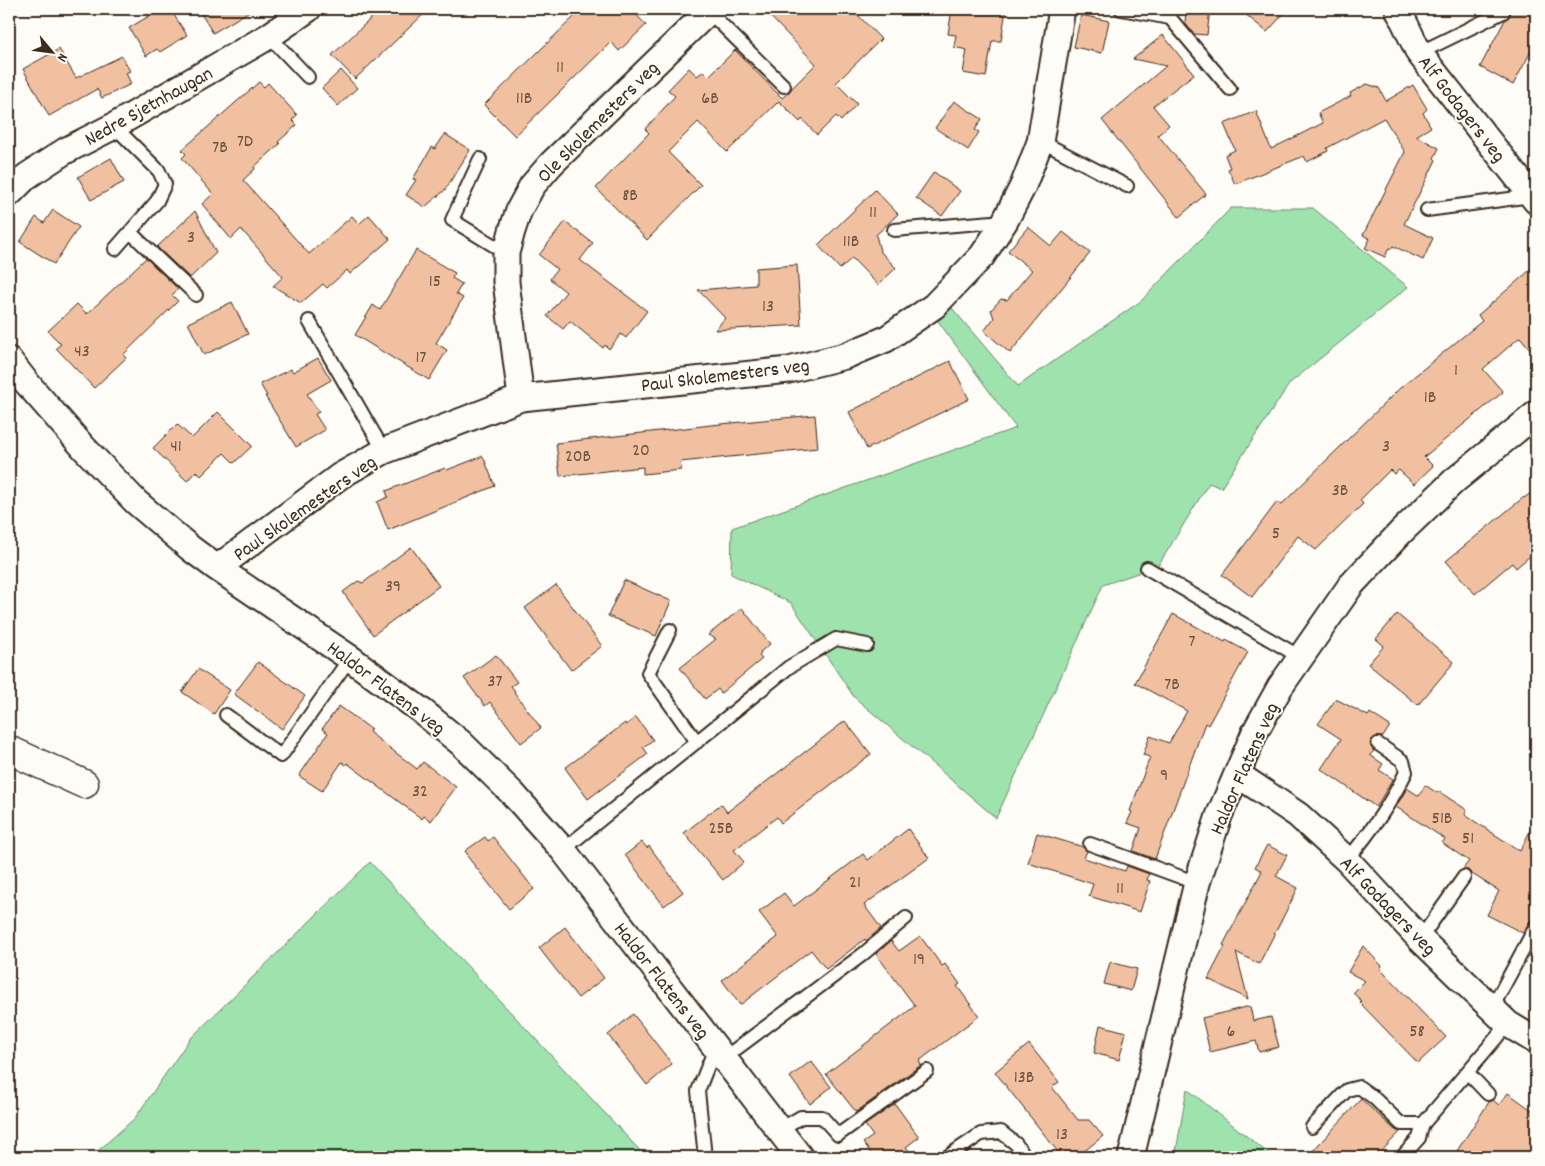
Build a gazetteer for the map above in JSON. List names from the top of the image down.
{
  "streets": {
    "street": [
      "Nedre Sjetnhaugan",
      "Alf Godagers veg",
      "Ole Skolemesters veg",
      "Paul Skolemesters veg",
      "Haldor Flatens veg"
    ]
  },
  "crossings": [
    ["Alf Godagers veg", "Haldor Flatens veg"],
    ["Ole Skolemesters veg", "Paul Skolemesters veg"],
    ["Paul Skolemesters veg", "Haldor Flatens veg"]
  ],
  "house_numbers": [
    "11",
    "11B",
    "6B",
    "7D",
    "7B",
    "8B",
    "11",
    "3",
    "11B",
    "15",
    "13",
    "43",
    "17",
    "1",
    "1B",
    "41",
    "3",
    "20",
    "20B",
    "3B",
    "5",
    "39",
    "7",
    "37",
    "7B",
    "9",
    "32",
    "51B",
    "25B",
    "51",
    "21",
    "11",
    "19",
    "6",
    "58",
    "13B",
    "13"
  ],
  "north": "bottom right"
}
